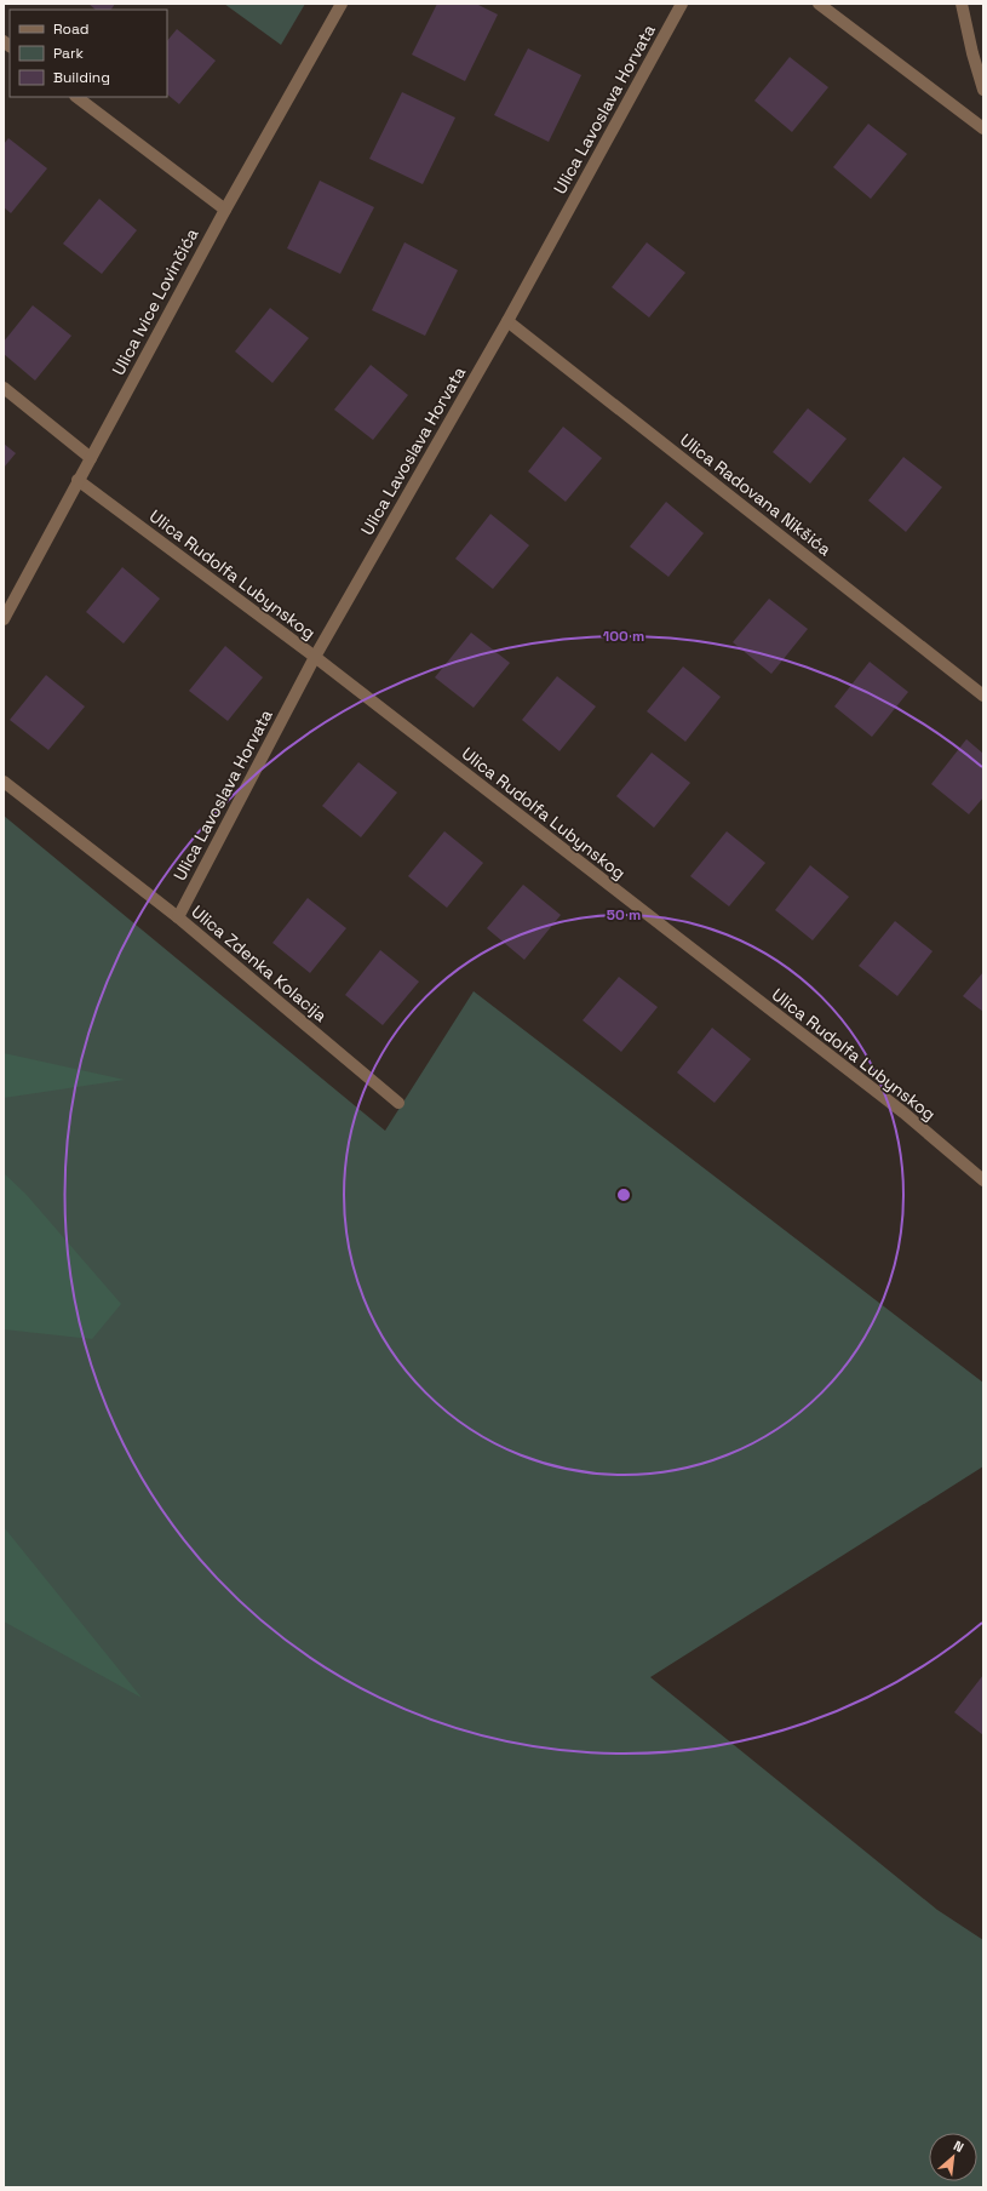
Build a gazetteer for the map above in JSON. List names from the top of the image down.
{
  "streets": {
    "street": [
      "Ulica Lavoslava Horvata",
      "Ulica Ivice Lovinčića",
      "Ulica Radovana Nikšića",
      "Ulica Rudolfa Lubynskog",
      "Ulica Zdenka Kolacija"
    ]
  },
  "crossings": [
    ["Ulica Lavoslava Horvata", "Ulica Radovana Nikšića"],
    ["Ulica Lavoslava Horvata", "Ulica Rudolfa Lubynskog"],
    ["Ulica Lavoslava Horvata", "Ulica Zdenka Kolacija"],
    ["Ulica Ivice Lovinčića", "Ulica Rudolfa Lubynskog"]
  ],
  "legend": ["Road", "Park", "Building"],
  "north": "top right",
  "rings": ["100 m", "50 m"]
}
